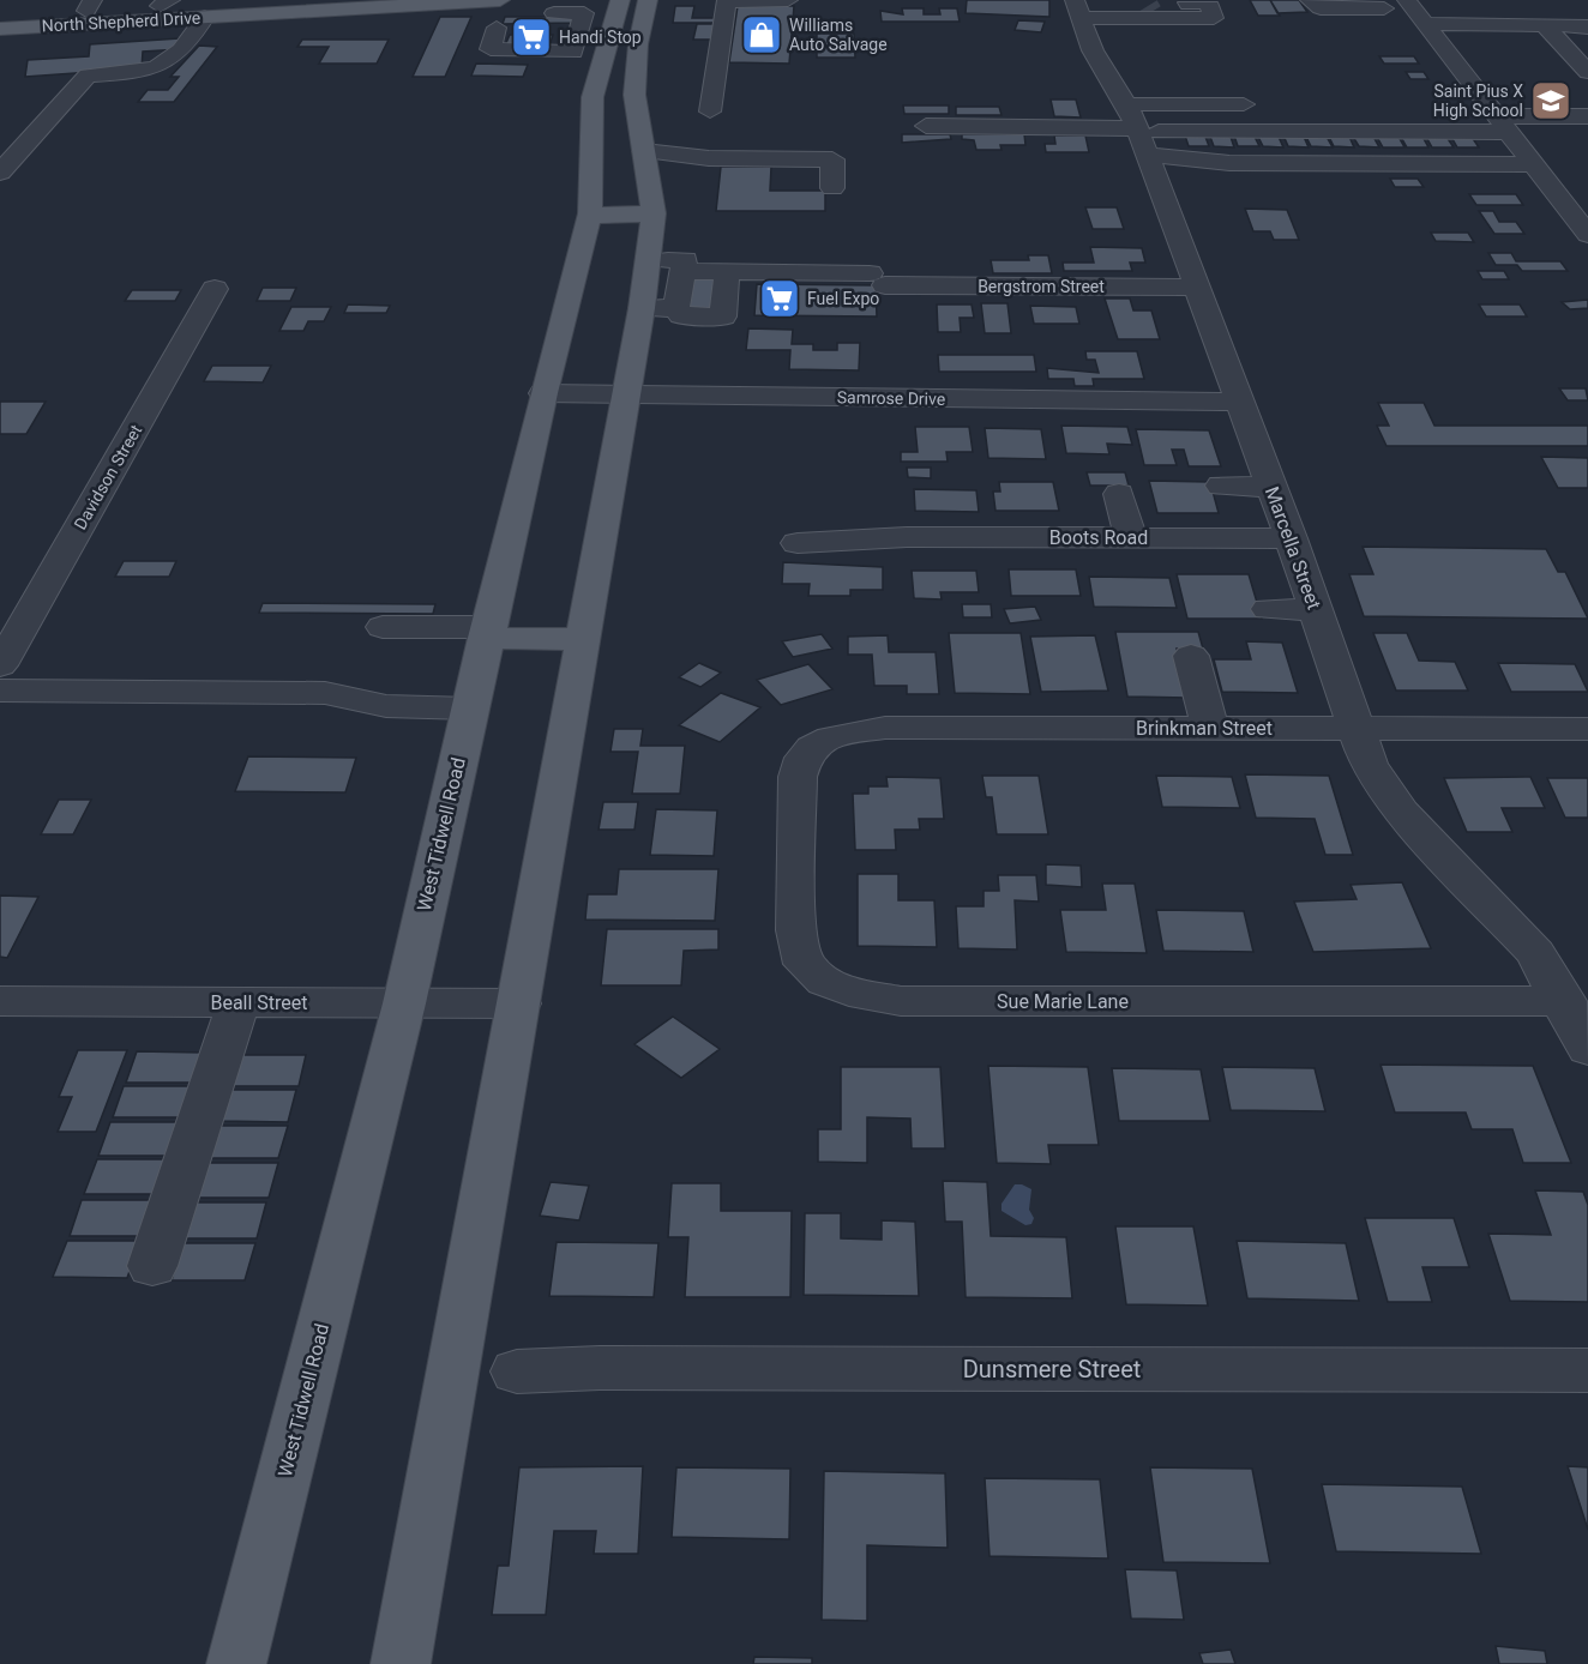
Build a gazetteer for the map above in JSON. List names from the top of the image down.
{
  "streets": {
    "main road": ["North Shepherd Drive", "West Tidwell Road"],
    "street": [
      "Bergstrom Street",
      "Samrose Drive",
      "Davidson Street",
      "Boots Road",
      "Marcella Street",
      "Brinkman Street",
      "Sue Marie Lane",
      "Beall Street",
      "Dunsmere Street"
    ]
  },
  "crossings": [
    ["Bergstrom Street", "Marcella Street"],
    ["Samrose Drive", "Marcella Street"],
    ["Samrose Drive", "West Tidwell Road"],
    ["Boots Road", "Marcella Street"],
    ["Marcella Street", "Brinkman Street"],
    ["Marcella Street", "Sue Marie Lane"],
    ["Brinkman Street", "Sue Marie Lane"],
    ["West Tidwell Road", "Beall Street"]
  ],
  "places": {
    "shop": ["Williams Auto Salvage"],
    "supermarket": ["Handi Stop", "Fuel Expo"],
    "school or university": ["Saint Pius X High School"]
  }
}
